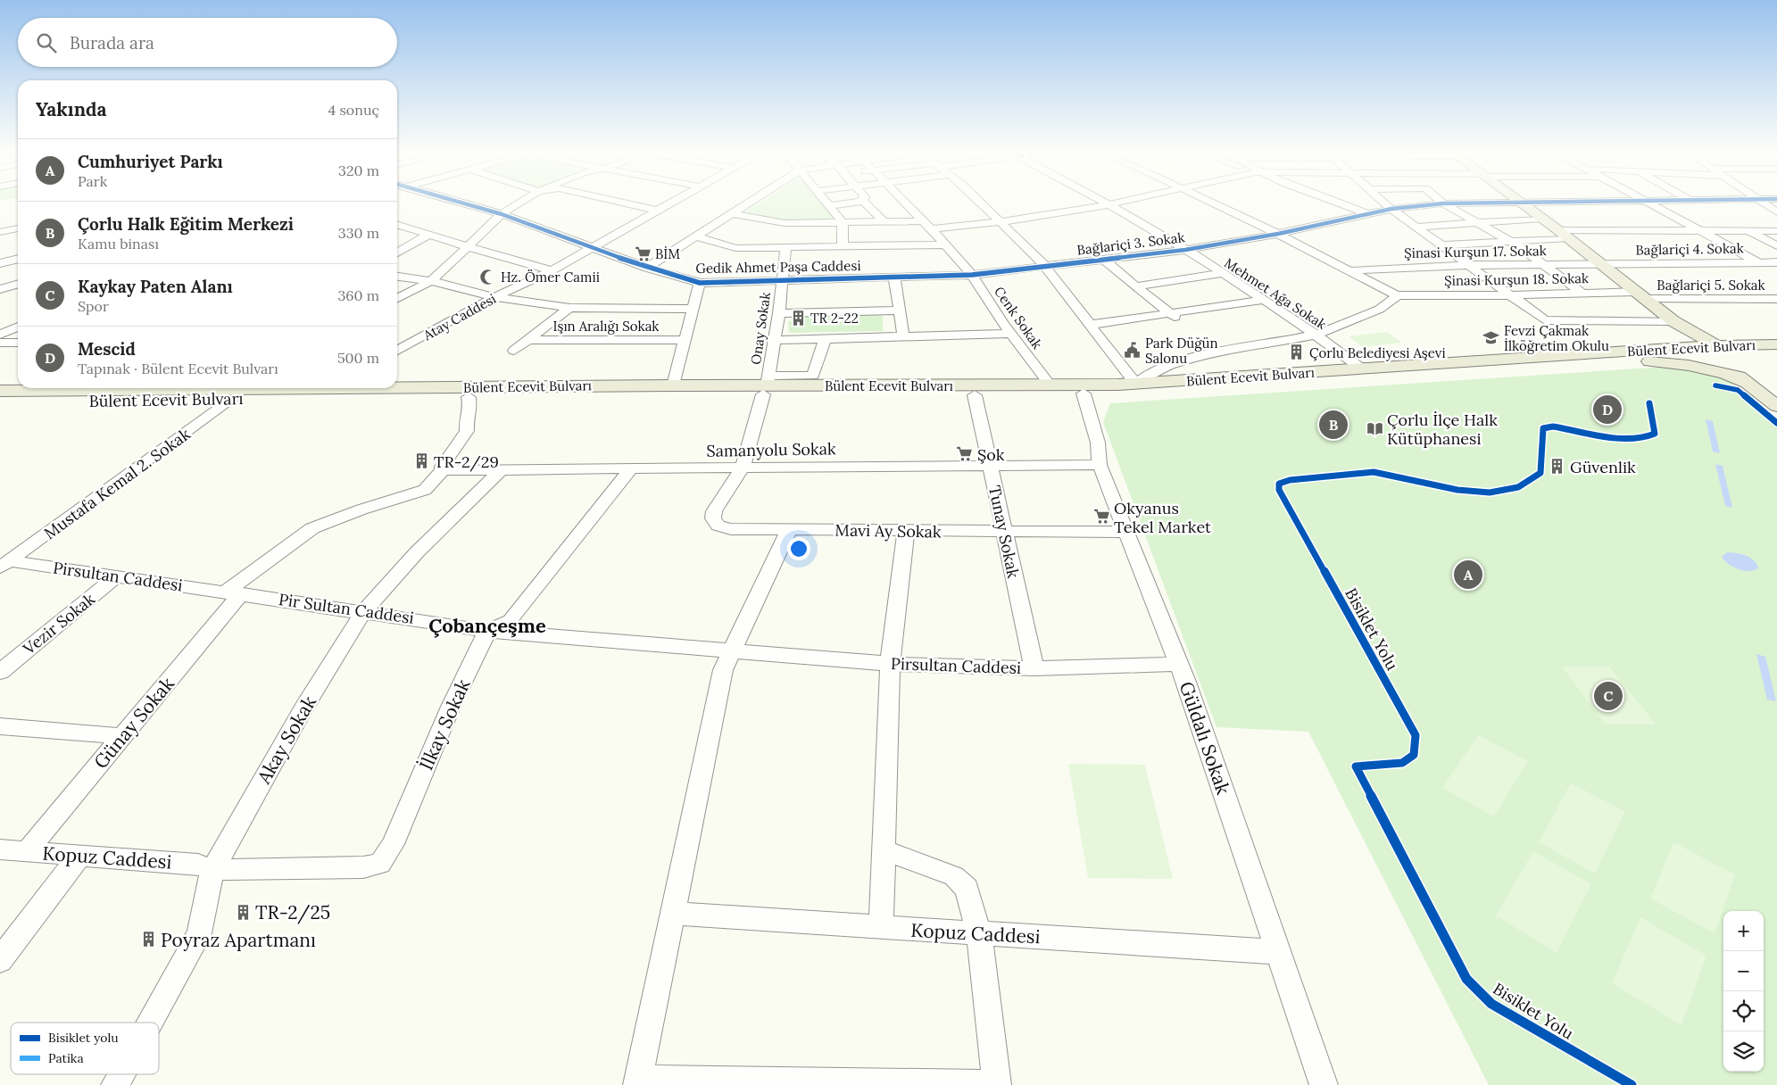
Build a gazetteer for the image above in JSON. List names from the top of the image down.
{
  "streets": {
    "main road": ["Bülent Ecevit Bulvarı"],
    "street": [
      "Bağlariçi 3. Sokak",
      "Bağlariçi 4. Sokak",
      "Şinasi Kurşun 17. Sokak",
      "Gedik Ahmet Paşa Caddesi",
      "Şinasi Kurşun 18. Sokak",
      "Bağlariçi 5. Sokak",
      "Mehmet Ağa Sokak",
      "Atay Caddesi",
      "Cenk Sokak",
      "Işın Aralığı Sokak",
      "Onay Sokak",
      "Samanyolu Sokak",
      "Mustafa Kemal 2. Sokak",
      "Mavi Ay Sokak",
      "Tunay Sokak",
      "Pirsultan Caddesi",
      "Pir Sultan Caddesi",
      "Vezir Sokak",
      "Günay Sokak",
      "İlkay Sokak",
      "Güldalı Sokak",
      "Akay Sokak",
      "Kopuz Caddesi"
    ],
    "cycle path": ["Bisiklet Yolu"]
  },
  "crossings": [
    ["Bağlariçi 3. Sokak", "Gedik Ahmet Paşa Caddesi"],
    ["Bağlariçi 3. Sokak", "Mehmet Ağa Sokak"],
    ["Bağlariçi 4. Sokak", "Şinasi Kurşun 17. Sokak"],
    ["Gedik Ahmet Paşa Caddesi", "Atay Caddesi"],
    ["Gedik Ahmet Paşa Caddesi", "Cenk Sokak"],
    ["Gedik Ahmet Paşa Caddesi", "Onay Sokak"],
    ["Şinasi Kurşun 18. Sokak", "Bağlariçi 5. Sokak"],
    ["Mehmet Ağa Sokak", "Bülent Ecevit Bulvarı"],
    ["Cenk Sokak", "Bülent Ecevit Bulvarı"],
    ["Onay Sokak", "Bülent Ecevit Bulvarı"],
    ["Bülent Ecevit Bulvarı", "Mustafa Kemal 2. Sokak"],
    ["Bülent Ecevit Bulvarı", "Tunay Sokak"],
    ["Bülent Ecevit Bulvarı", "Güldalı Sokak"],
    ["Samanyolu Sokak", "Mavi Ay Sokak"],
    ["Samanyolu Sokak", "Tunay Sokak"],
    ["Samanyolu Sokak", "Güldalı Sokak"],
    ["Samanyolu Sokak", "Akay Sokak"],
    ["Mustafa Kemal 2. Sokak", "Pirsultan Caddesi"],
    ["Mavi Ay Sokak", "Tunay Sokak"],
    ["Mavi Ay Sokak", "Güldalı Sokak"],
    ["Tunay Sokak", "Pirsultan Caddesi"],
    ["Pirsultan Caddesi", "Pir Sultan Caddesi"],
    ["Pirsultan Caddesi", "Vezir Sokak"],
    ["Pirsultan Caddesi", "Günay Sokak"],
    ["Pirsultan Caddesi", "Güldalı Sokak"],
    ["Pir Sultan Caddesi", "Günay Sokak"],
    ["Pir Sultan Caddesi", "İlkay Sokak"],
    ["Pir Sultan Caddesi", "Akay Sokak"],
    ["Günay Sokak", "Kopuz Caddesi"],
    ["İlkay Sokak", "Akay Sokak"],
    ["İlkay Sokak", "Kopuz Caddesi"],
    ["Güldalı Sokak", "Kopuz Caddesi"],
    ["Akay Sokak", "Kopuz Caddesi"]
  ],
  "districts": ["Çobançeşme"],
  "places": {
    "supermarket": ["BİM", "Şok", "Okyanus Tekel Market"],
    "mosque": ["Hz. Ömer Camii"],
    "building": [
      "TR 2-22",
      "Çorlu Belediyesi Aşevi",
      "TR-2/29",
      "Güvenlik",
      "TR-2/25",
      "Poyraz Apartmanı"
    ],
    "school or university": ["Fevzi Çakmak İlköğretim Okulu"],
    "public building": ["Park Düğün Salonu"],
    "library": ["Çorlu İlçe Halk Kütüphanesi"]
  },
  "legend": ["Bisiklet yolu", "Patika"],
  "page": {
    "search": "Burada ara",
    "heading": ["Yakında", "4 sonuç"],
    "list": [
      {
        "mark": "A",
        "name": "Cumhuriyet Parkı",
        "note": "Park",
        "value": "320 m"
      },
      {
        "mark": "B",
        "name": "Çorlu Halk Eğitim Merkezi",
        "note": "Kamu binası",
        "value": "330 m"
      },
      {
        "mark": "C",
        "name": "Kaykay Paten Alanı",
        "note": "Spor",
        "value": "360 m"
      },
      {
        "mark": "D",
        "name": "Mescid",
        "note": "Tapınak · Bülent Ecevit Bulvarı",
        "value": "500 m"
      }
    ],
    "pins": [
      "D",
      "B",
      "A",
      "C"
    ],
    "map_buttons": ["+", "−"]
  }
}
